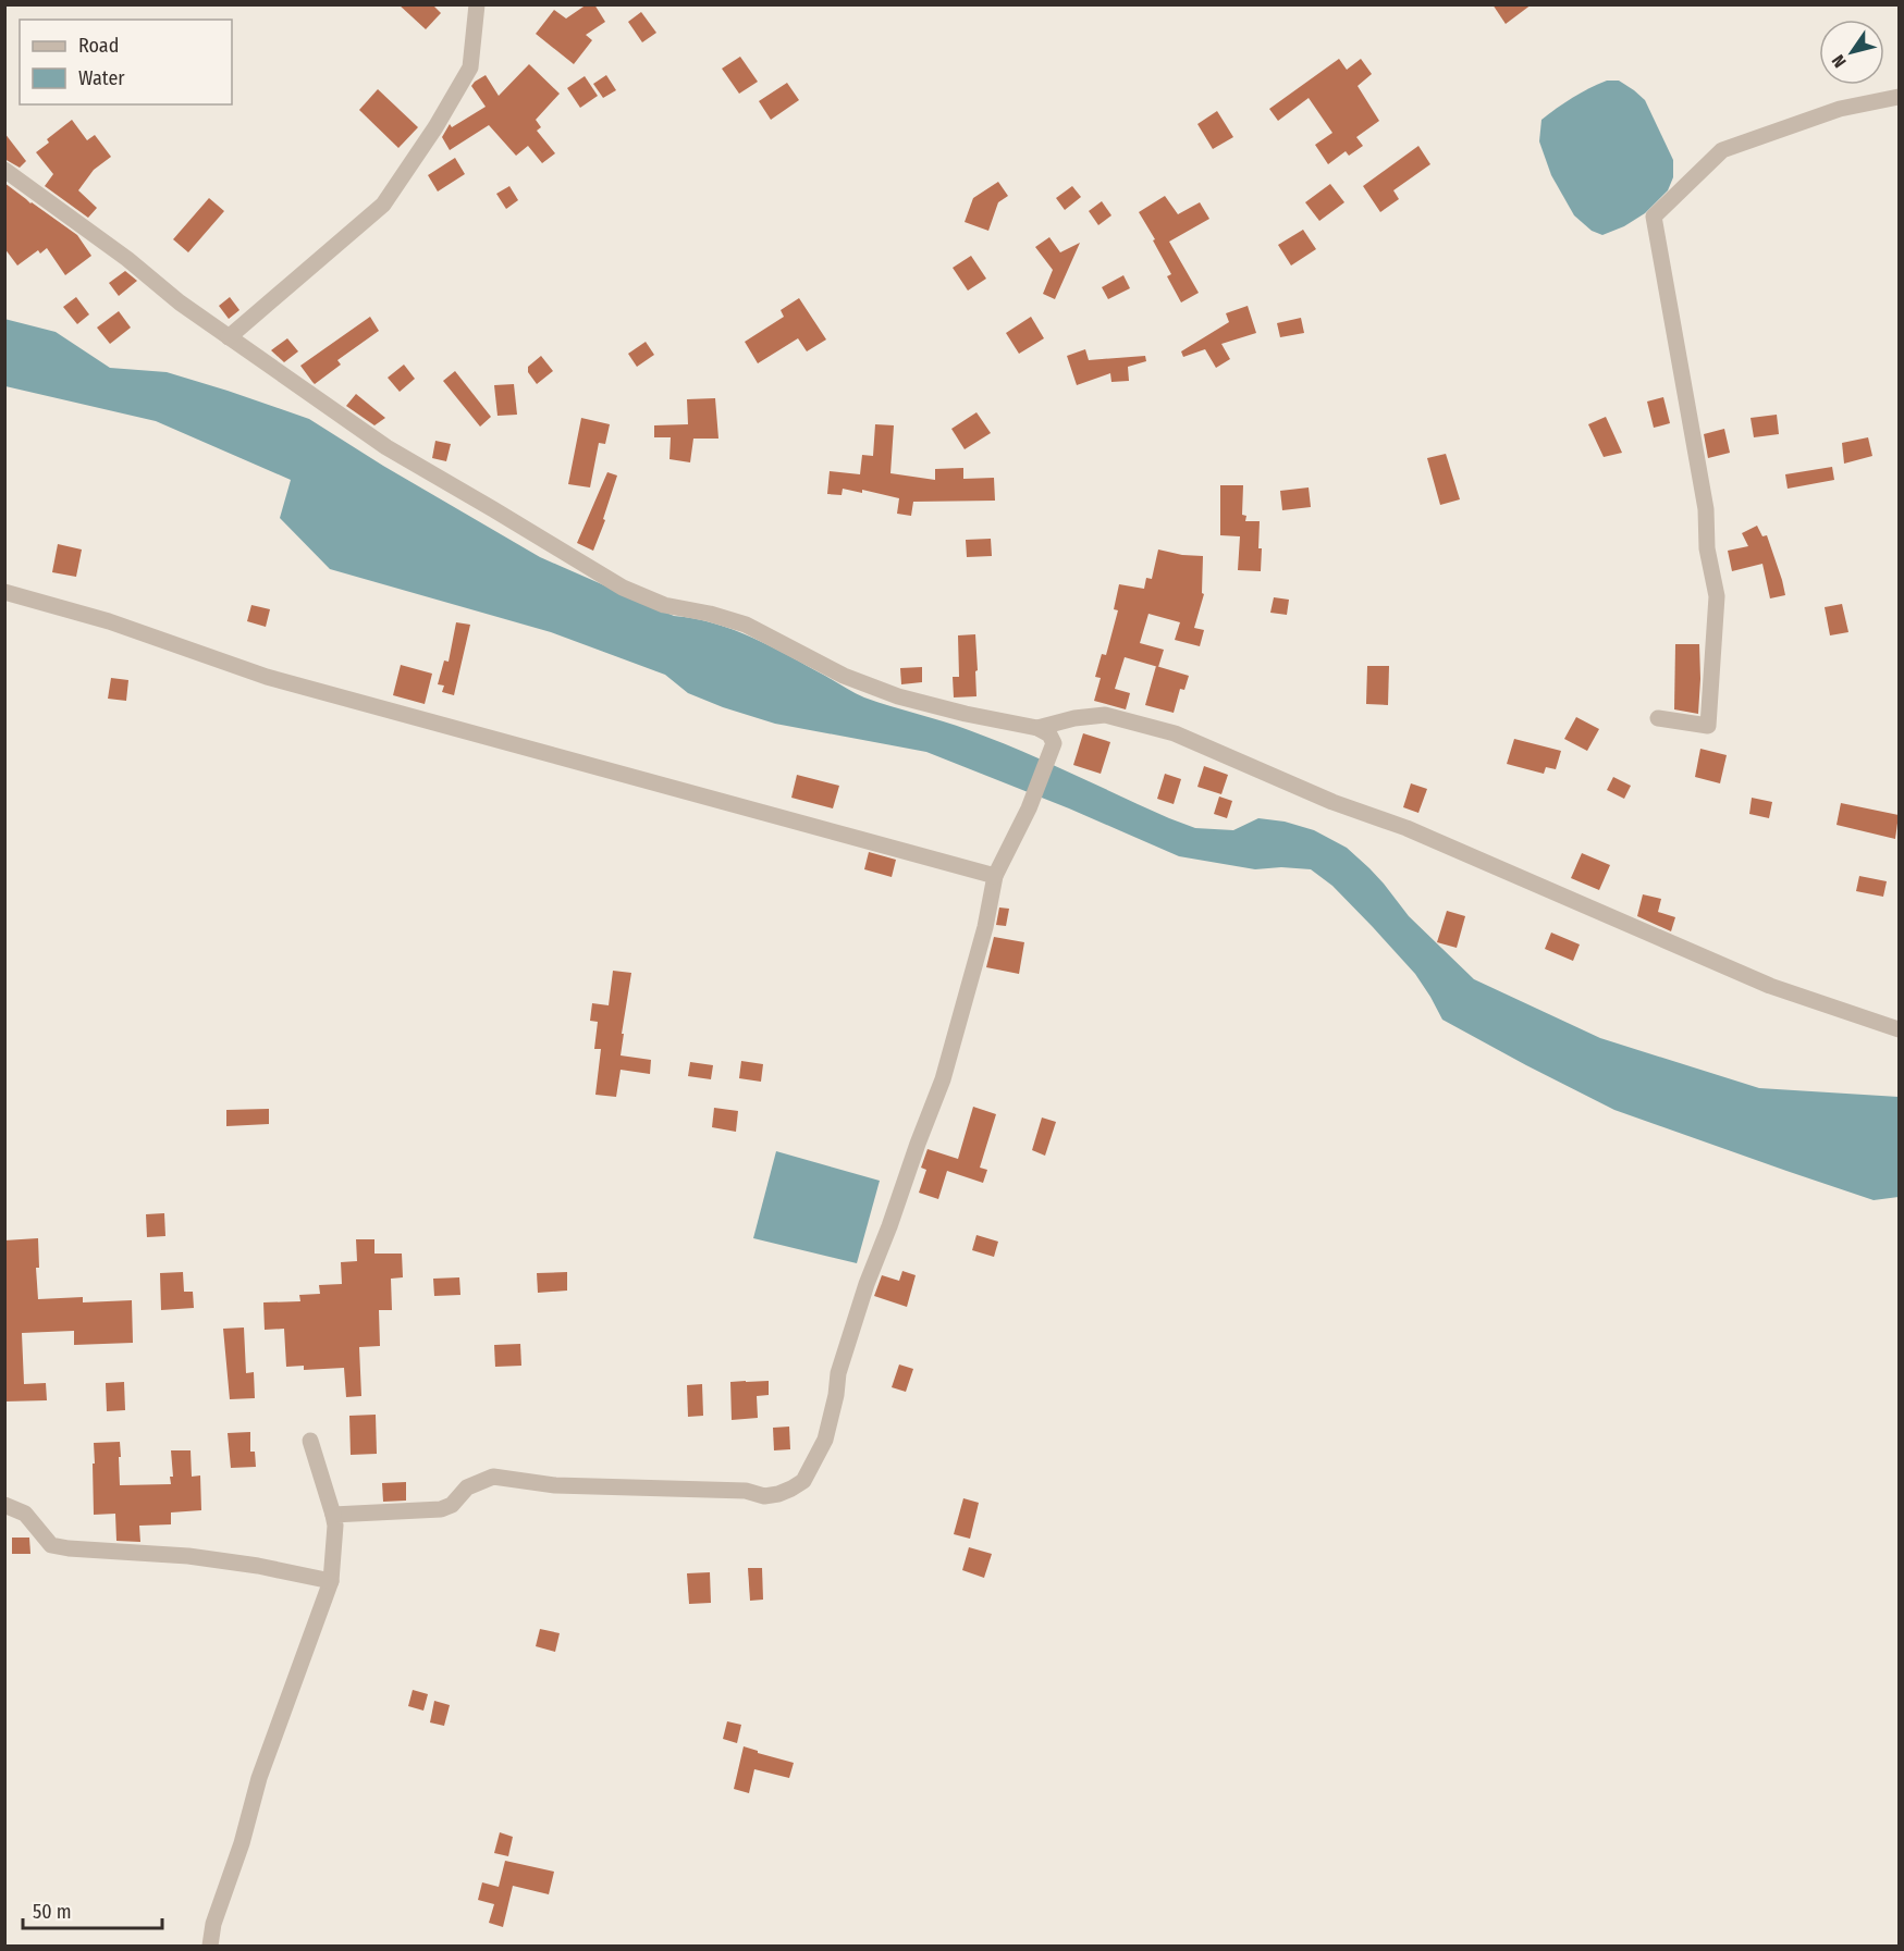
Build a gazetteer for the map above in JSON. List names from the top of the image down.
{
  "legend": ["Road", "Water"],
  "scale_bar": "50 m",
  "north": "bottom left"
}
